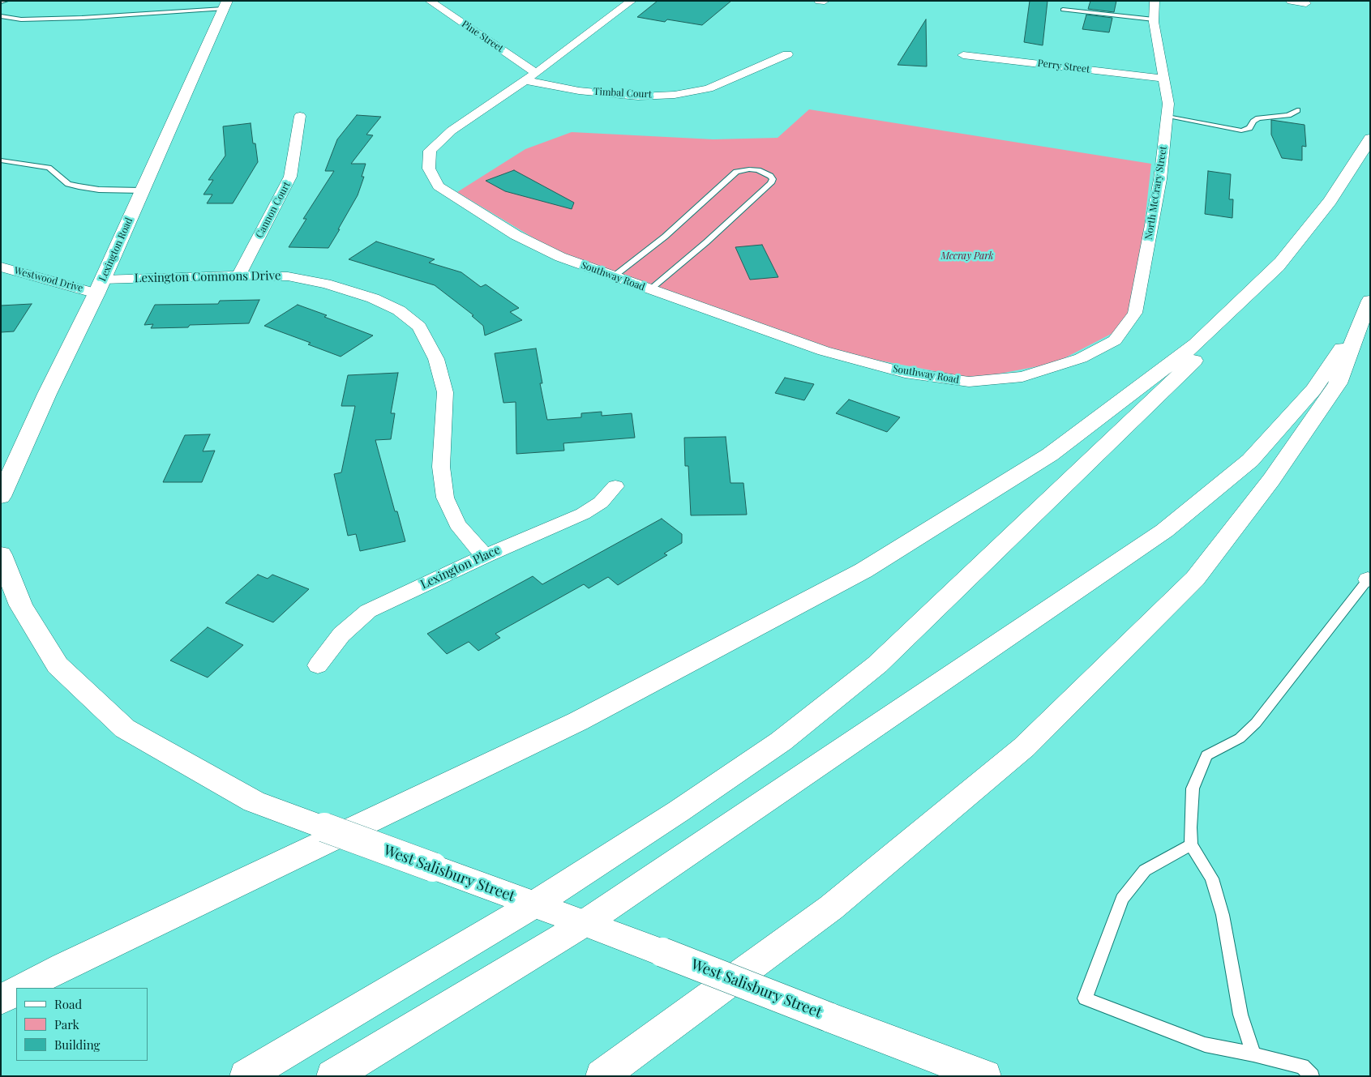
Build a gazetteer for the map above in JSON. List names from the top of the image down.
{
  "streets": {
    "main road": ["Lexington Road", "West Salisbury Street"],
    "street": [
      "Pine Street",
      "Perry Street",
      "Timbal Court",
      "North McCrary Street",
      "Cannon Court",
      "Southway Road",
      "Lexington Commons Drive",
      "Westwood Drive",
      "Lexington Place"
    ]
  },
  "crossings": [
    ["Pine Street", "Timbal Court"],
    ["Pine Street", "Southway Road"],
    ["Perry Street", "North McCrary Street"],
    ["Timbal Court", "Southway Road"],
    ["North McCrary Street", "Southway Road"],
    ["Cannon Court", "Lexington Commons Drive"],
    ["Lexington Road", "Lexington Commons Drive"],
    ["Lexington Road", "Westwood Drive"],
    ["Lexington Commons Drive", "Westwood Drive"],
    ["Lexington Commons Drive", "Lexington Place"]
  ],
  "parks": ["Mccray Park"],
  "legend": ["Road", "Park", "Building"]
}
